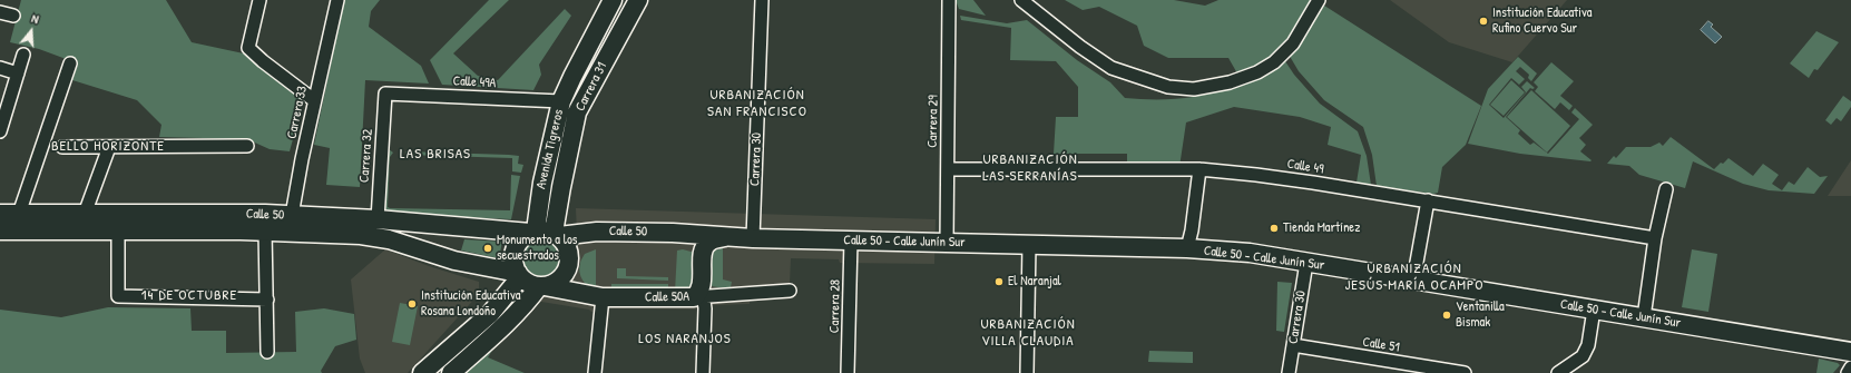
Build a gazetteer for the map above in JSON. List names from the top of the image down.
{
  "streets": {
    "main road": [
      "Carrera 31",
      "Avenida Tigreros",
      "Calle 50",
      "Calle 50 - Calle Junín Sur",
      "Calle 50A"
    ],
    "street": [
      "Calle 49A",
      "Carrera 33",
      "Carrera 29",
      "Carrera 32",
      "Carrera 30",
      "Calle 49",
      "Carrera 28",
      "Calle 51"
    ]
  },
  "crossings": [
    ["Calle 49A", "Avenida Tigreros"],
    ["Calle 49A", "Carrera 32"],
    ["Carrera 31", "Avenida Tigreros"],
    ["Carrera 31", "Calle 50"],
    ["Carrera 31", "Calle 50A"],
    ["Carrera 33", "Calle 50"],
    ["Carrera 29", "Calle 49"],
    ["Carrera 29", "Calle 50 - Calle Junín Sur"],
    ["Avenida Tigreros", "Calle 50"],
    ["Avenida Tigreros", "Calle 50A"],
    ["Carrera 32", "Calle 50"],
    ["Carrera 30", "Calle 50 - Calle Junín Sur"],
    ["Carrera 30", "Calle 51"],
    ["Calle 50", "Calle 50 - Calle Junín Sur"],
    ["Calle 50", "Calle 50A"],
    ["Calle 50 - Calle Junín Sur", "Carrera 28"]
  ],
  "districts": [
    "URBANIZACIÓN SAN FRANCISCO",
    "BELLO HORIZONTE",
    "LAS BRISAS",
    "URBANIZACIÓN LAS SERRANÍAS",
    "URBANIZACIÓN JESÚS MARÍA OCAMPO",
    "14 DE OCTUBRE",
    "URBANIZACIÓN VILLA CLAUDIA",
    "LOS NARANJOS"
  ],
  "places": [
    "Institución Educativa Rufino Cuervo Sur",
    "Tienda Martínez",
    "Monumento a los secuestrados",
    "El Naranjal",
    "Institución Educativa Rosana Londoño",
    "Ventanilla Bismak"
  ],
  "north": "top"
}
